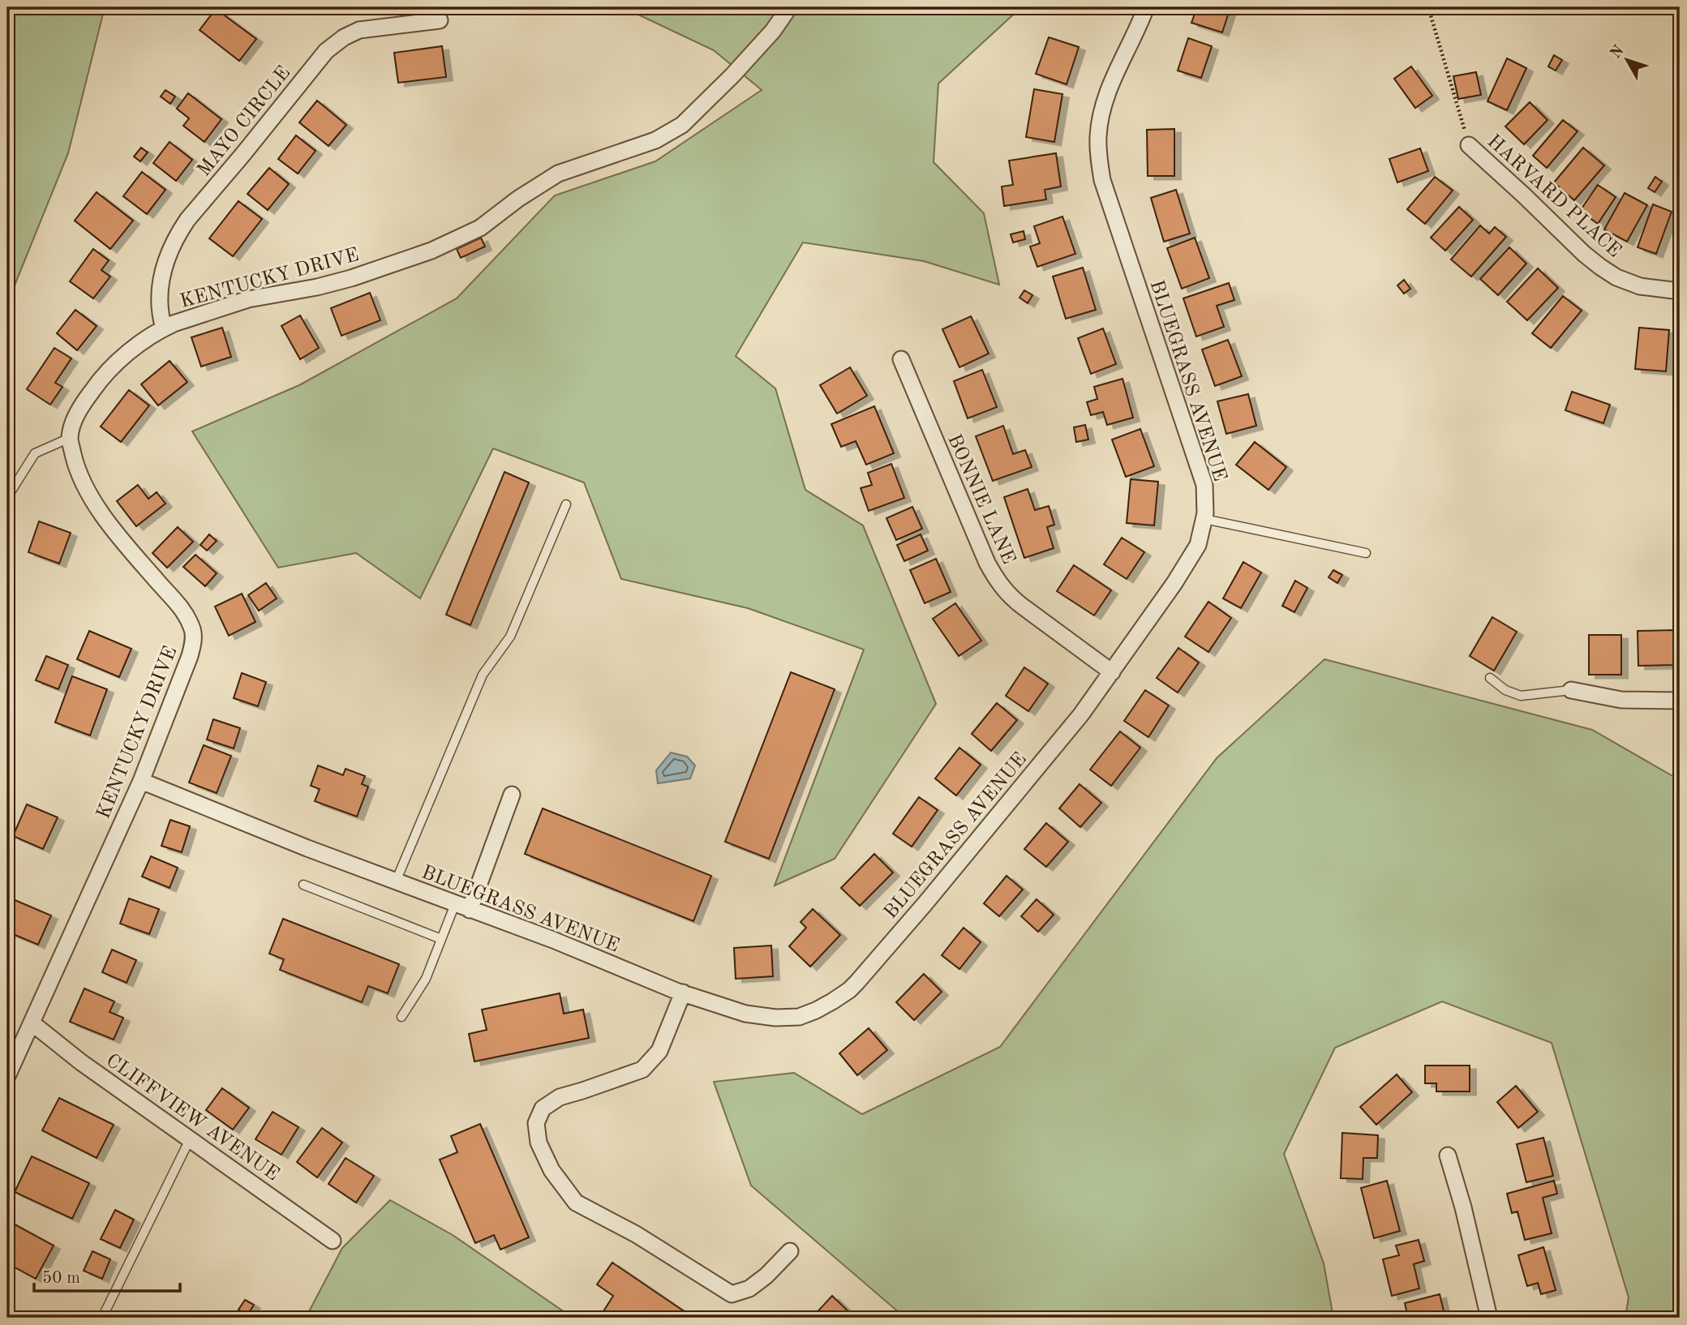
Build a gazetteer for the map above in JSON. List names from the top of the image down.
{
  "streets": {
    "street": [
      "MAYO CIRCLE",
      "HARVARD PLACE",
      "KENTUCKY DRIVE",
      "BLUEGRASS AVENUE",
      "BONNIE LANE",
      "CLIFFVIEW AVENUE"
    ]
  },
  "crossings": [
    ["MAYO CIRCLE", "KENTUCKY DRIVE"],
    ["KENTUCKY DRIVE", "BLUEGRASS AVENUE"],
    ["KENTUCKY DRIVE", "CLIFFVIEW AVENUE"],
    ["BLUEGRASS AVENUE", "BONNIE LANE"]
  ],
  "scale_bar": "50 m",
  "north": "top left"
}
